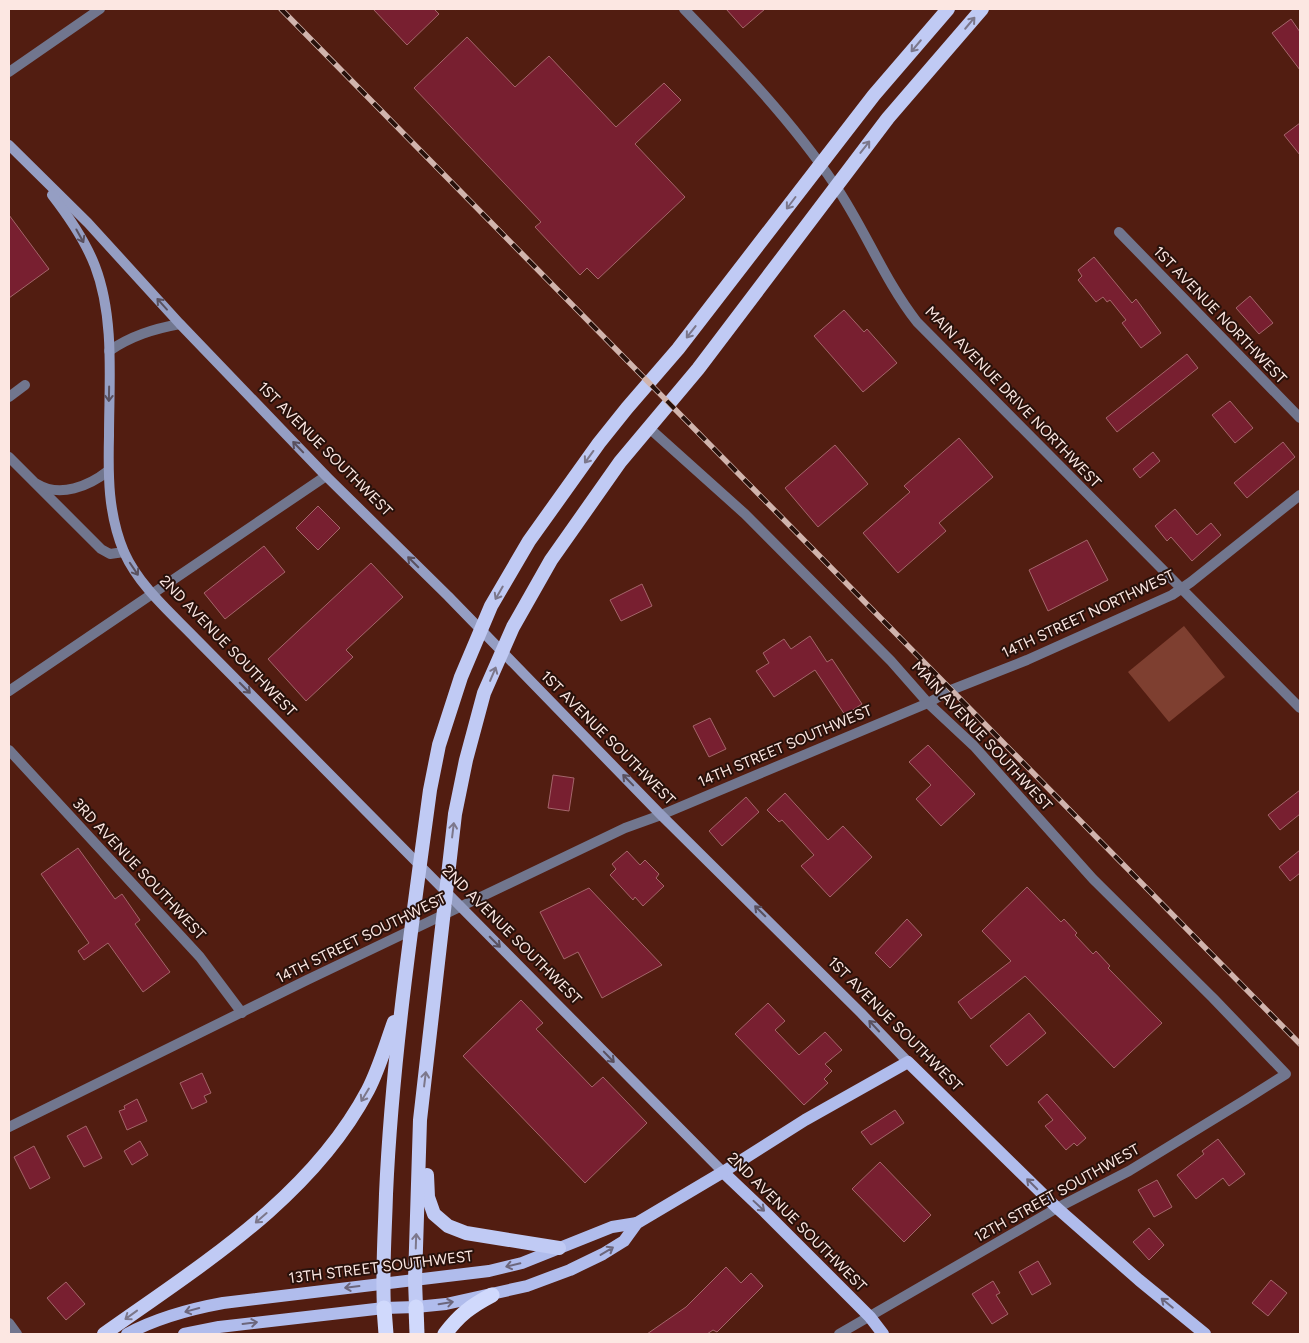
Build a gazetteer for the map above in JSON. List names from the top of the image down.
{
  "streets": {
    "main road": ["1ST AVENUE SOUTHWEST", "2ND AVENUE SOUTHWEST", "13TH STREET SOUTHWEST"],
    "street": [
      "1ST AVENUE NORTHWEST",
      "MAIN AVENUE DRIVE NORTHWEST",
      "14TH STREET NORTHWEST",
      "MAIN AVENUE SOUTHWEST",
      "14TH STREET SOUTHWEST",
      "3RD AVENUE SOUTHWEST",
      "12TH STREET SOUTHWEST"
    ]
  },
  "crossings": [
    ["MAIN AVENUE DRIVE NORTHWEST", "14TH STREET NORTHWEST"],
    ["1ST AVENUE SOUTHWEST", "2ND AVENUE SOUTHWEST"],
    ["1ST AVENUE SOUTHWEST", "14TH STREET SOUTHWEST"],
    ["1ST AVENUE SOUTHWEST", "12TH STREET SOUTHWEST"],
    ["1ST AVENUE SOUTHWEST", "13TH STREET SOUTHWEST"],
    ["14TH STREET NORTHWEST", "14TH STREET SOUTHWEST"],
    ["2ND AVENUE SOUTHWEST", "14TH STREET SOUTHWEST"],
    ["2ND AVENUE SOUTHWEST", "12TH STREET SOUTHWEST"],
    ["2ND AVENUE SOUTHWEST", "13TH STREET SOUTHWEST"],
    ["MAIN AVENUE SOUTHWEST", "14TH STREET SOUTHWEST"],
    ["MAIN AVENUE SOUTHWEST", "12TH STREET SOUTHWEST"],
    ["14TH STREET SOUTHWEST", "3RD AVENUE SOUTHWEST"]
  ],
  "one_way": ["1ST AVENUE SOUTHWEST", "2ND AVENUE SOUTHWEST"]
}
